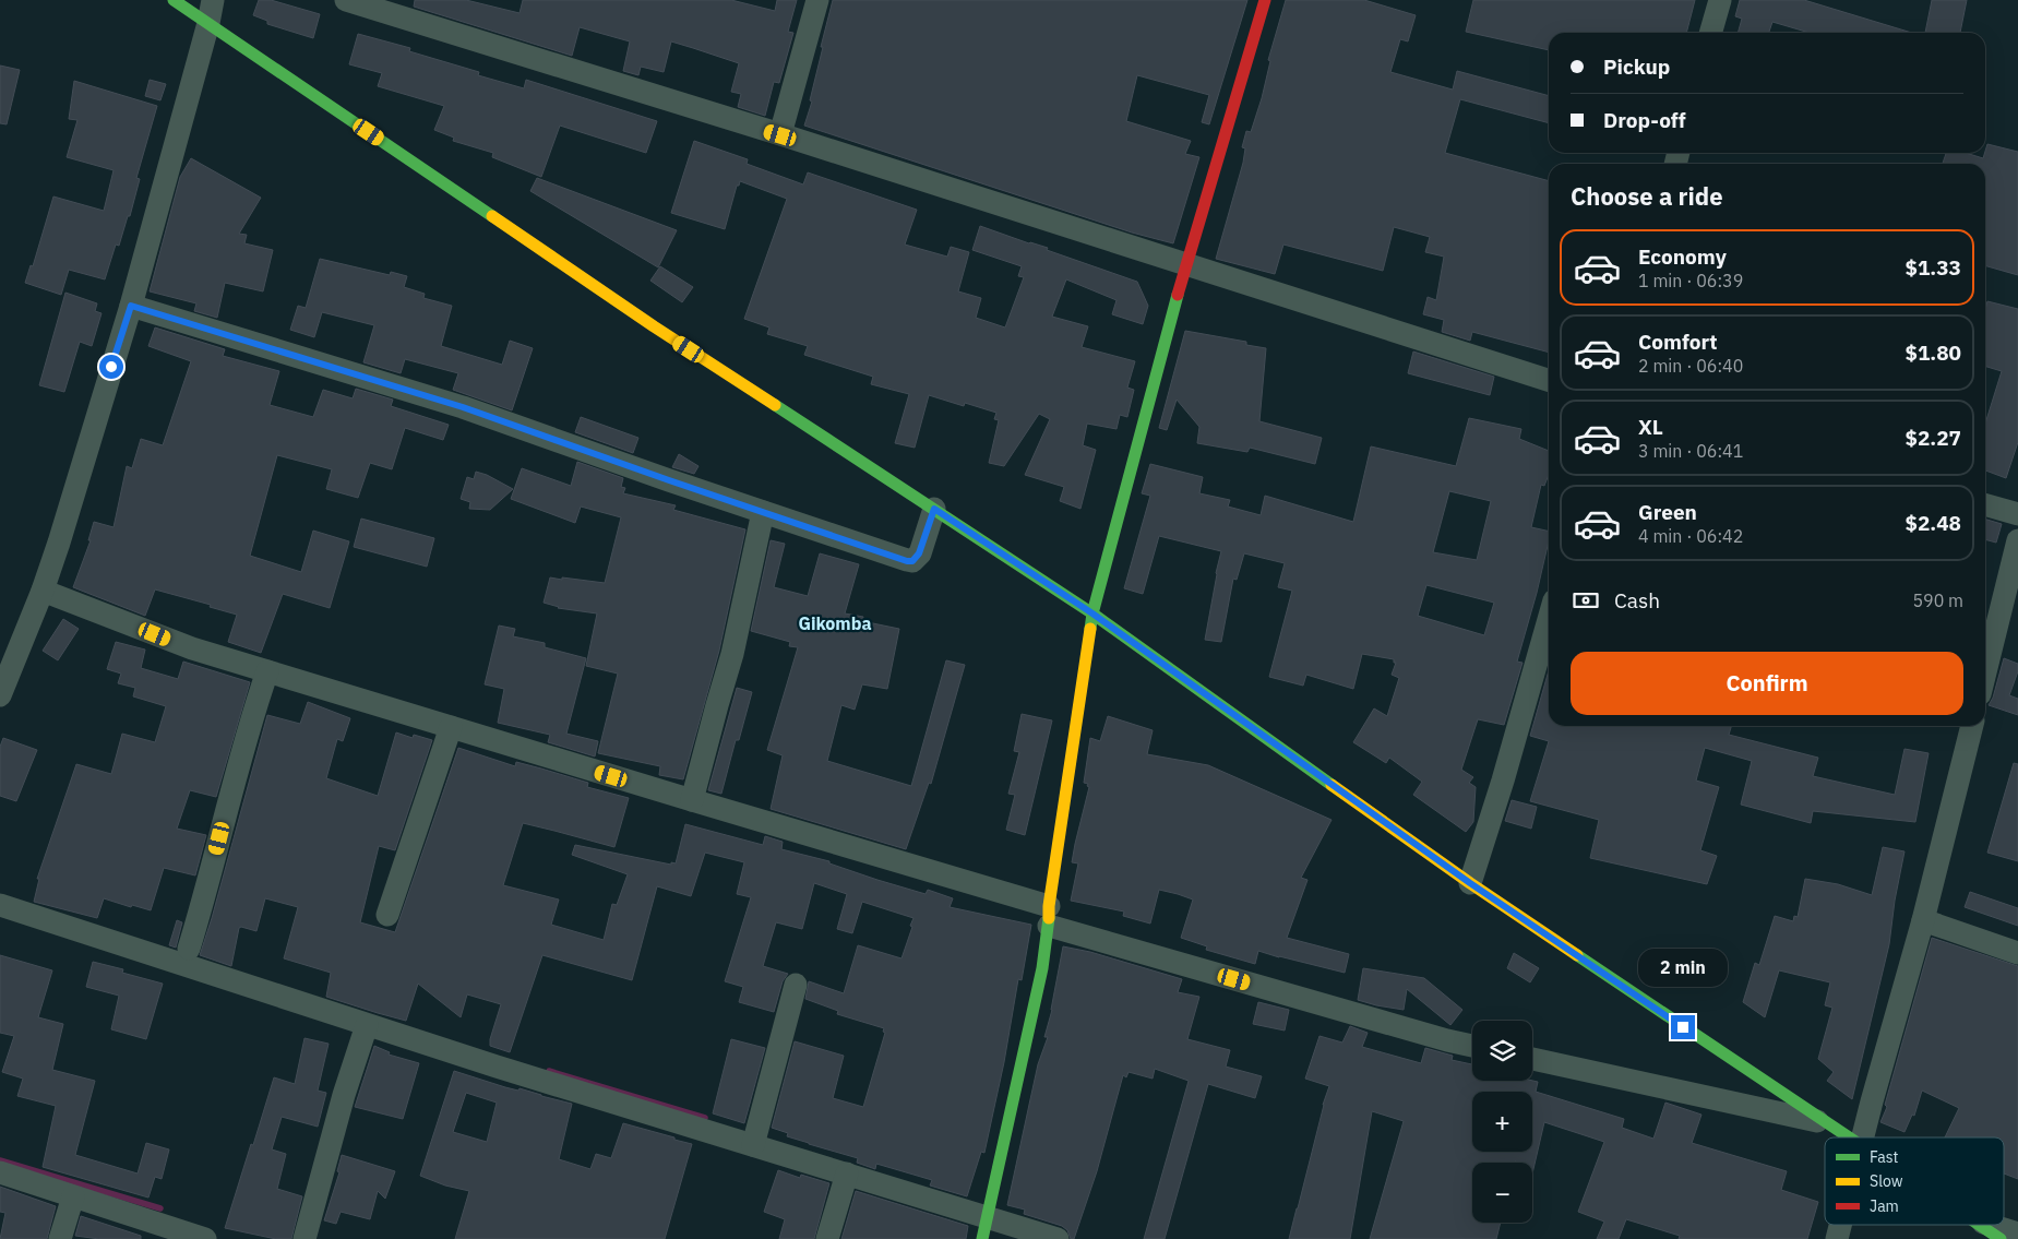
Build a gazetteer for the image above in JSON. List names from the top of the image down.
{
  "districts": ["Gikomba"],
  "legend": ["Fast", "Slow", "Jam"],
  "page": {
    "banner": ["Pickup", "Drop-off"],
    "heading": "Choose a ride",
    "list": [
      {
        "name": "Economy",
        "note": "1 min · 06:39",
        "value": "$1.33"
      },
      {
        "name": "Comfort",
        "note": "2 min · 06:40",
        "value": "$1.80"
      },
      {
        "name": "XL",
        "note": "3 min · 06:41",
        "value": "$2.27"
      },
      {
        "name": "Green",
        "note": "4 min · 06:42",
        "value": "$2.48"
      }
    ],
    "pay": ["Cash", "590 m"],
    "buttons": "Confirm",
    "bubble": "2 min",
    "map_buttons": ["+", "−"]
  }
}
